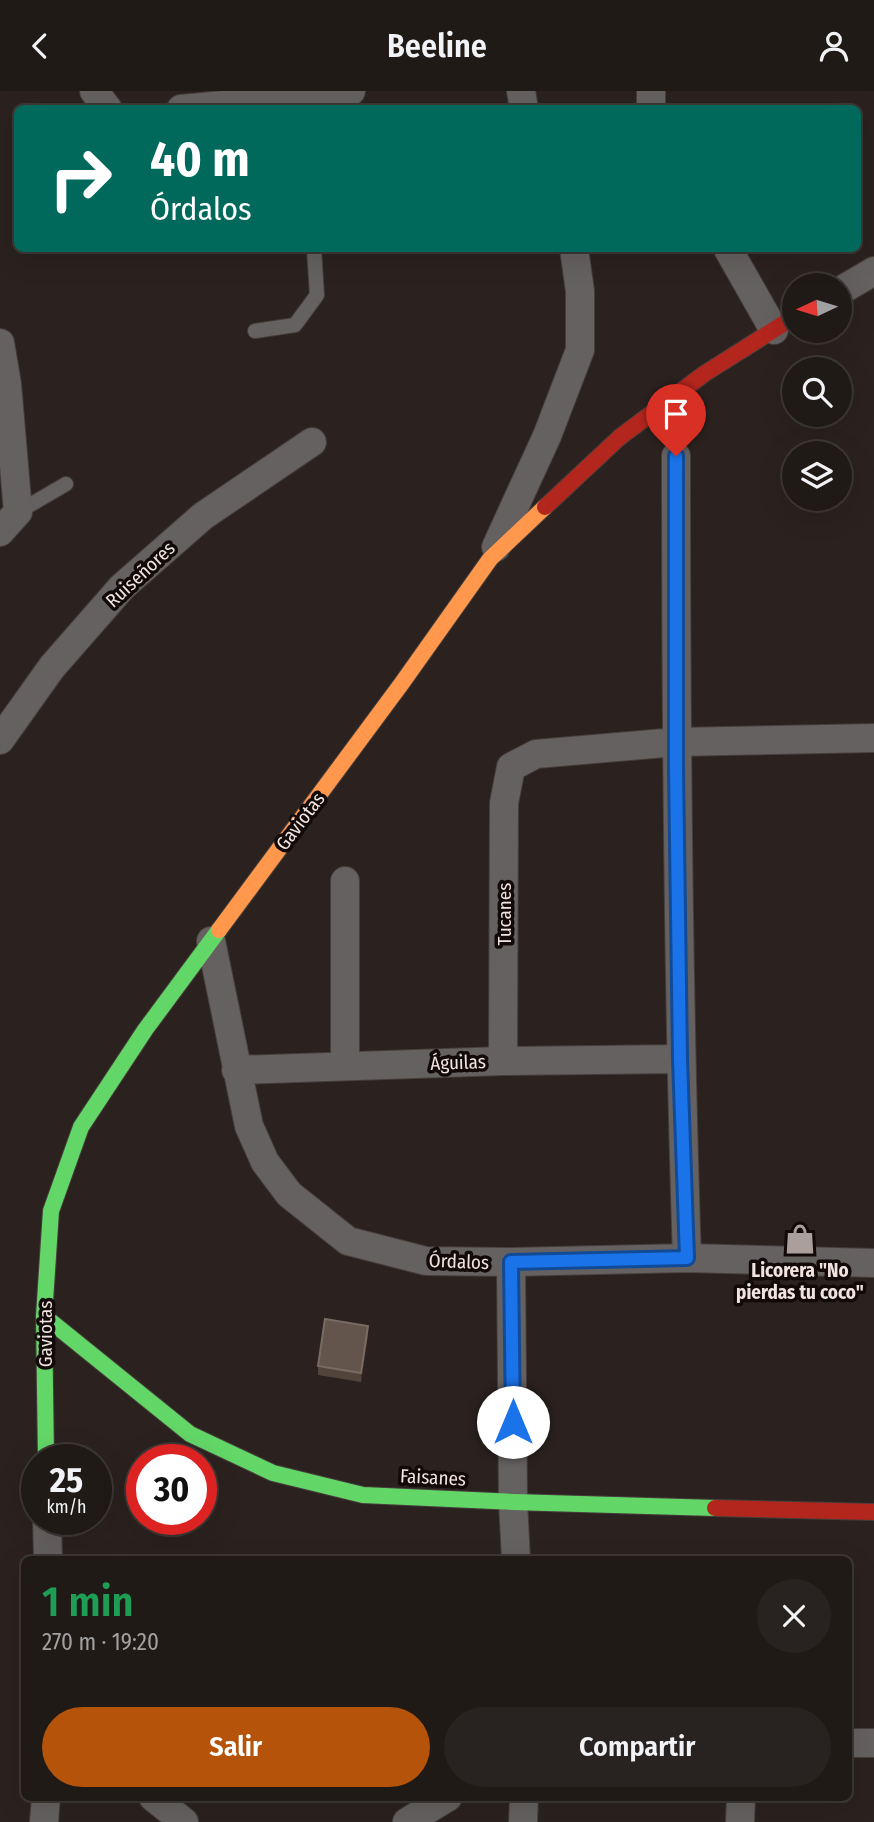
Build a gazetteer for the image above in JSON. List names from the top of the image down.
{
  "streets": {
    "street": [
      "Ruiseñores",
      "Gaviotas",
      "Tucanes",
      "Águilas",
      "Órdalos",
      "Faisanes"
    ]
  },
  "crossings": [
    ["Gaviotas", "Órdalos"],
    ["Gaviotas", "Faisanes"],
    ["Tucanes", "Águilas"],
    ["Águilas", "Órdalos"]
  ],
  "places": {
    "shop": ["Licorera \"No pierdas tu coco\""]
  },
  "north": "left",
  "page": {
    "header": "Beeline",
    "turn": ["40 m", "Órdalos"],
    "speed": "25 km/h",
    "limit": "30",
    "heading": ["1 min", "270 m · 19:20"],
    "buttons": ["Salir", "Compartir"]
  }
}
